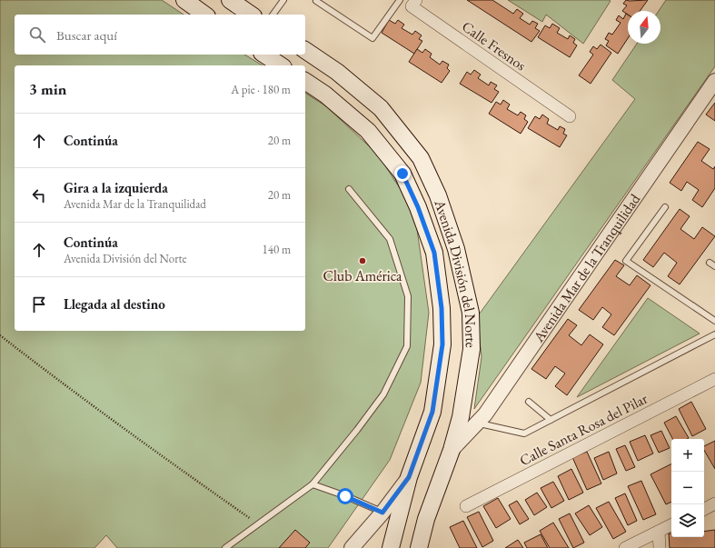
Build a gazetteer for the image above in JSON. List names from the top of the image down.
{
  "streets": {
    "main road": ["Avenida División del Norte"],
    "street": ["Calle Fresnos", "Avenida Mar de la Tranquilidad", "Calle Santa Rosa del Pilar"]
  },
  "crossings": [
    ["Avenida Mar de la Tranquilidad", "Avenida División del Norte"]
  ],
  "places": ["Club América"],
  "north": "top",
  "page": {
    "search": "Buscar aquí",
    "heading": ["3 min", "A pie · 180 m"],
    "list": [
      ["Continúa", "20 m"],
      ["Gira a la izquierda", "Avenida Mar de la Tranquilidad", "20 m"],
      ["Continúa", "Avenida División del Norte", "140 m"],
      "Llegada al destino"
    ],
    "map_buttons": ["+", "−"]
  }
}
